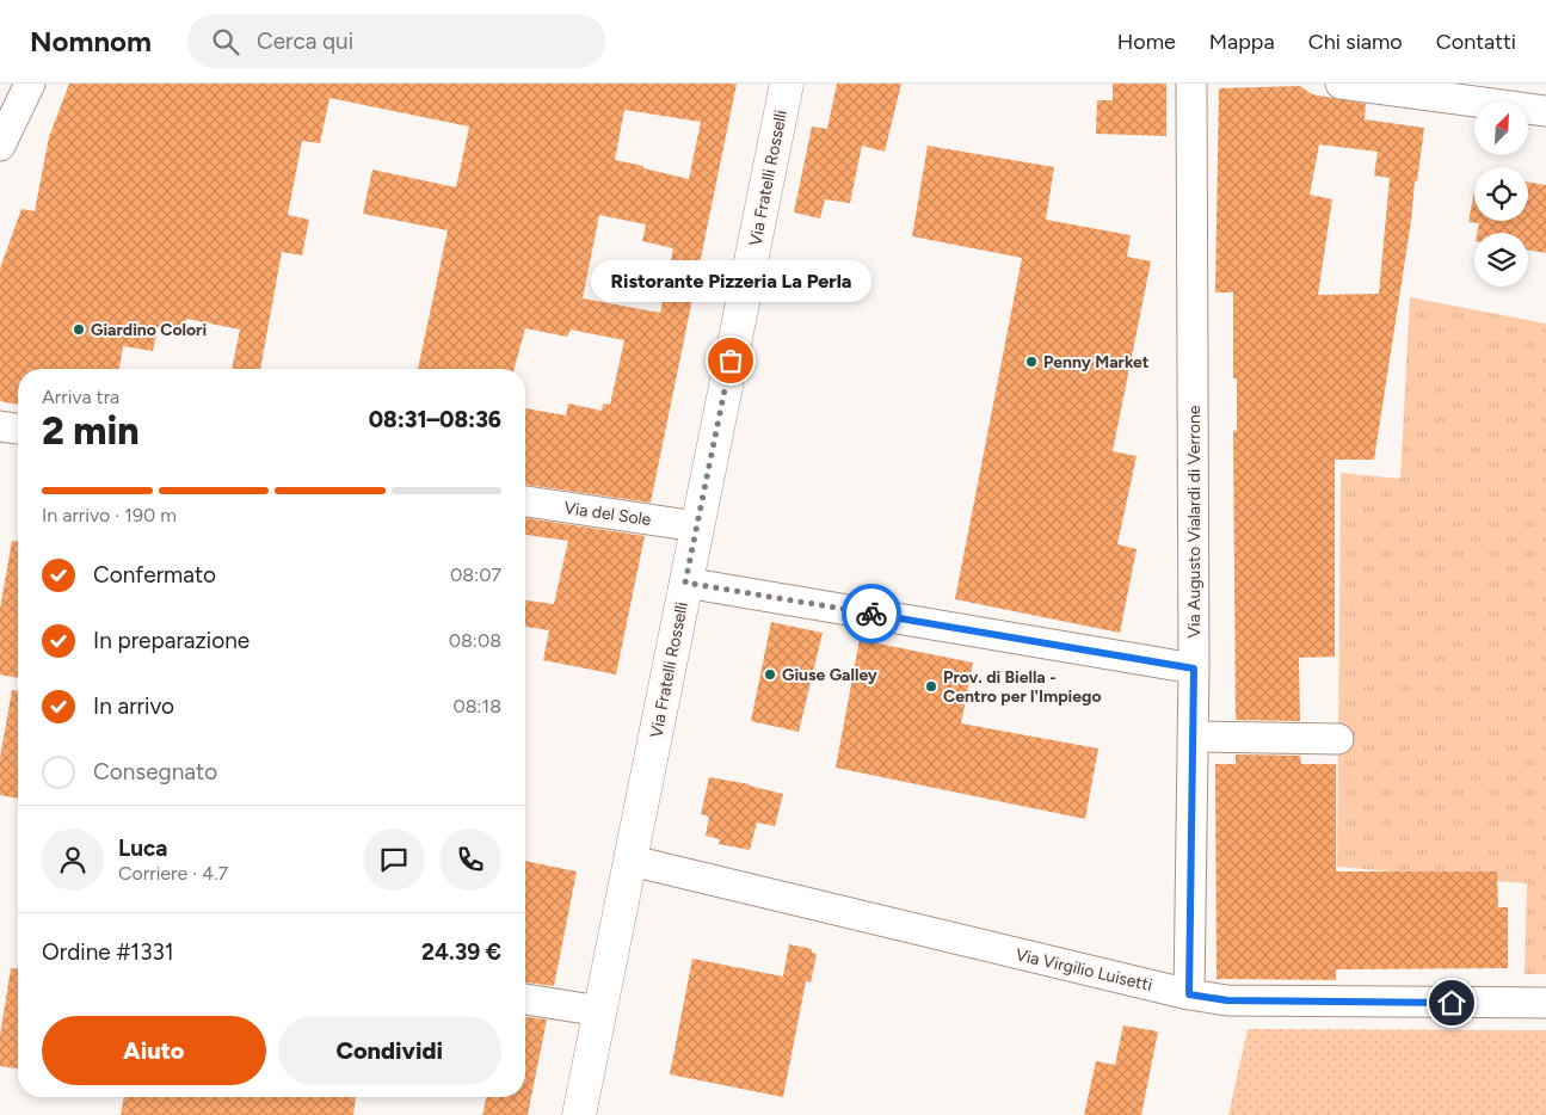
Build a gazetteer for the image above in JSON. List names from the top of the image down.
{
  "streets": {
    "street": [
      "Via Fratelli Rosselli",
      "Via del Sole",
      "Via Augusto Vialardi di Verrone",
      "Via Virgilio Luisetti"
    ]
  },
  "crossings": [
    ["Via Fratelli Rosselli", "Via del Sole"],
    ["Via Fratelli Rosselli", "Via Virgilio Luisetti"],
    ["Via Augusto Vialardi di Verrone", "Via Virgilio Luisetti"]
  ],
  "places": [
    "Giardino Colori",
    "Ristorante Pizzeria La Perla",
    "Penny Market",
    "Giuse Galley",
    "Prov. di Biella - Centro per l'Impiego"
  ],
  "north": "top right",
  "page": {
    "header": "Nomnom",
    "search": "Cerca qui",
    "nav": [
      "Home",
      "Mappa",
      "Chi siamo",
      "Contatti"
    ],
    "bubble": "Ristorante Pizzeria La Perla",
    "heading": ["2 min", "Arriva tra", "08:31–08:36"],
    "panel": [
      "Luca",
      "Corriere · 4.7",
      "Ordine #1331",
      "24.39 €"
    ],
    "bar": "In arrivo · 190 m",
    "list": [
      ["Confermato", "08:07"],
      ["In preparazione", "08:08"],
      ["In arrivo", "08:18"],
      "Consegnato"
    ],
    "buttons": ["Aiuto", "Condividi"]
  }
}
